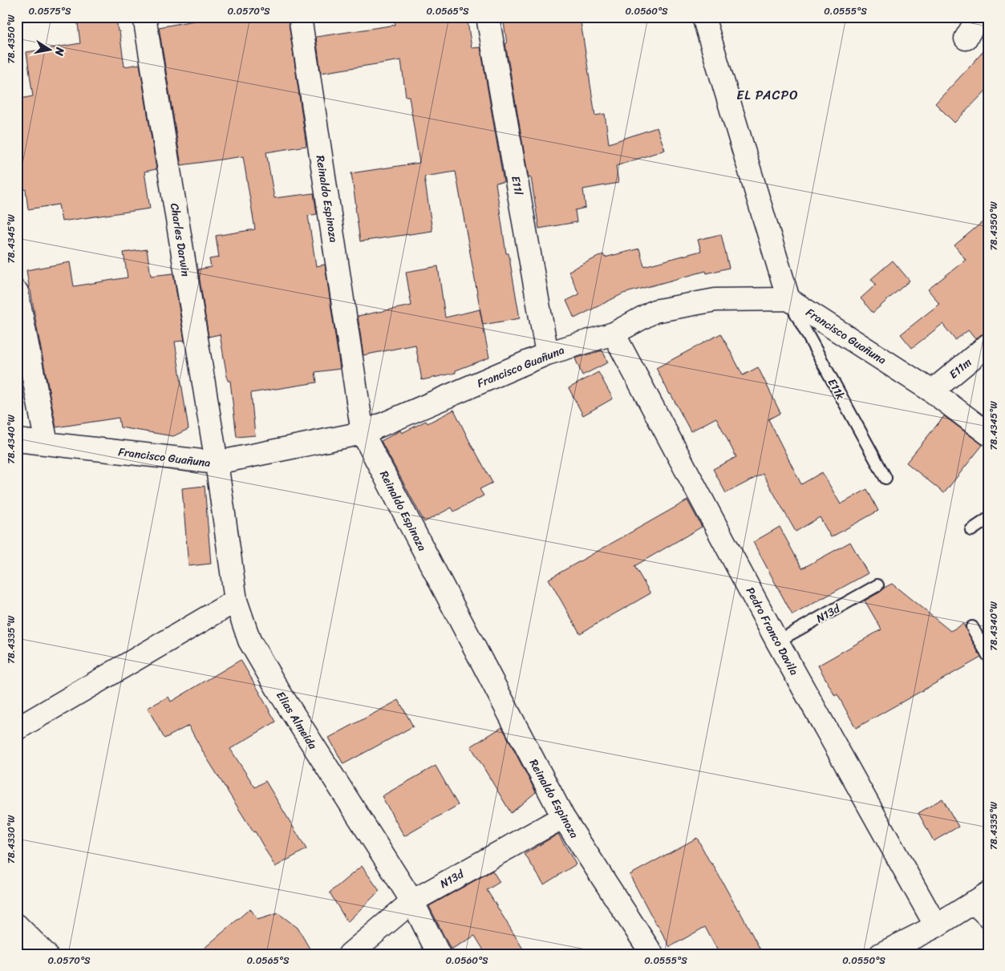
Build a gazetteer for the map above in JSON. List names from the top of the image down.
{
  "streets": {
    "street": [
      "E11l",
      "Reinaldo Espinoza",
      "Charles Darwin",
      "Francisco Guañuna",
      "E11m",
      "N13d",
      "Pedro Franco Davila",
      "Elias Almeida"
    ],
    "lane": ["E11k"]
  },
  "crossings": [
    ["E11l", "Francisco Guañuna"],
    ["Reinaldo Espinoza", "Francisco Guañuna"],
    ["Reinaldo Espinoza", "N13d"],
    ["Charles Darwin", "Francisco Guañuna"],
    ["Charles Darwin", "Elias Almeida"],
    ["Francisco Guañuna", "E11m"],
    ["Francisco Guañuna", "E11k"],
    ["Francisco Guañuna", "Pedro Franco Davila"],
    ["Francisco Guañuna", "Elias Almeida"],
    ["N13d", "Pedro Franco Davila"],
    ["N13d", "Elias Almeida"]
  ],
  "districts": ["EL PACPO"],
  "north": "right",
  "coordinates": [
    "0.0575°S",
    "0.0570°S",
    "0.0565°S",
    "0.0560°S",
    "0.0555°S",
    "78.4350°W",
    "78.4345°W",
    "78.4340°W",
    "78.4335°W",
    "78.4330°W",
    "0.0550°S"
  ]
}
